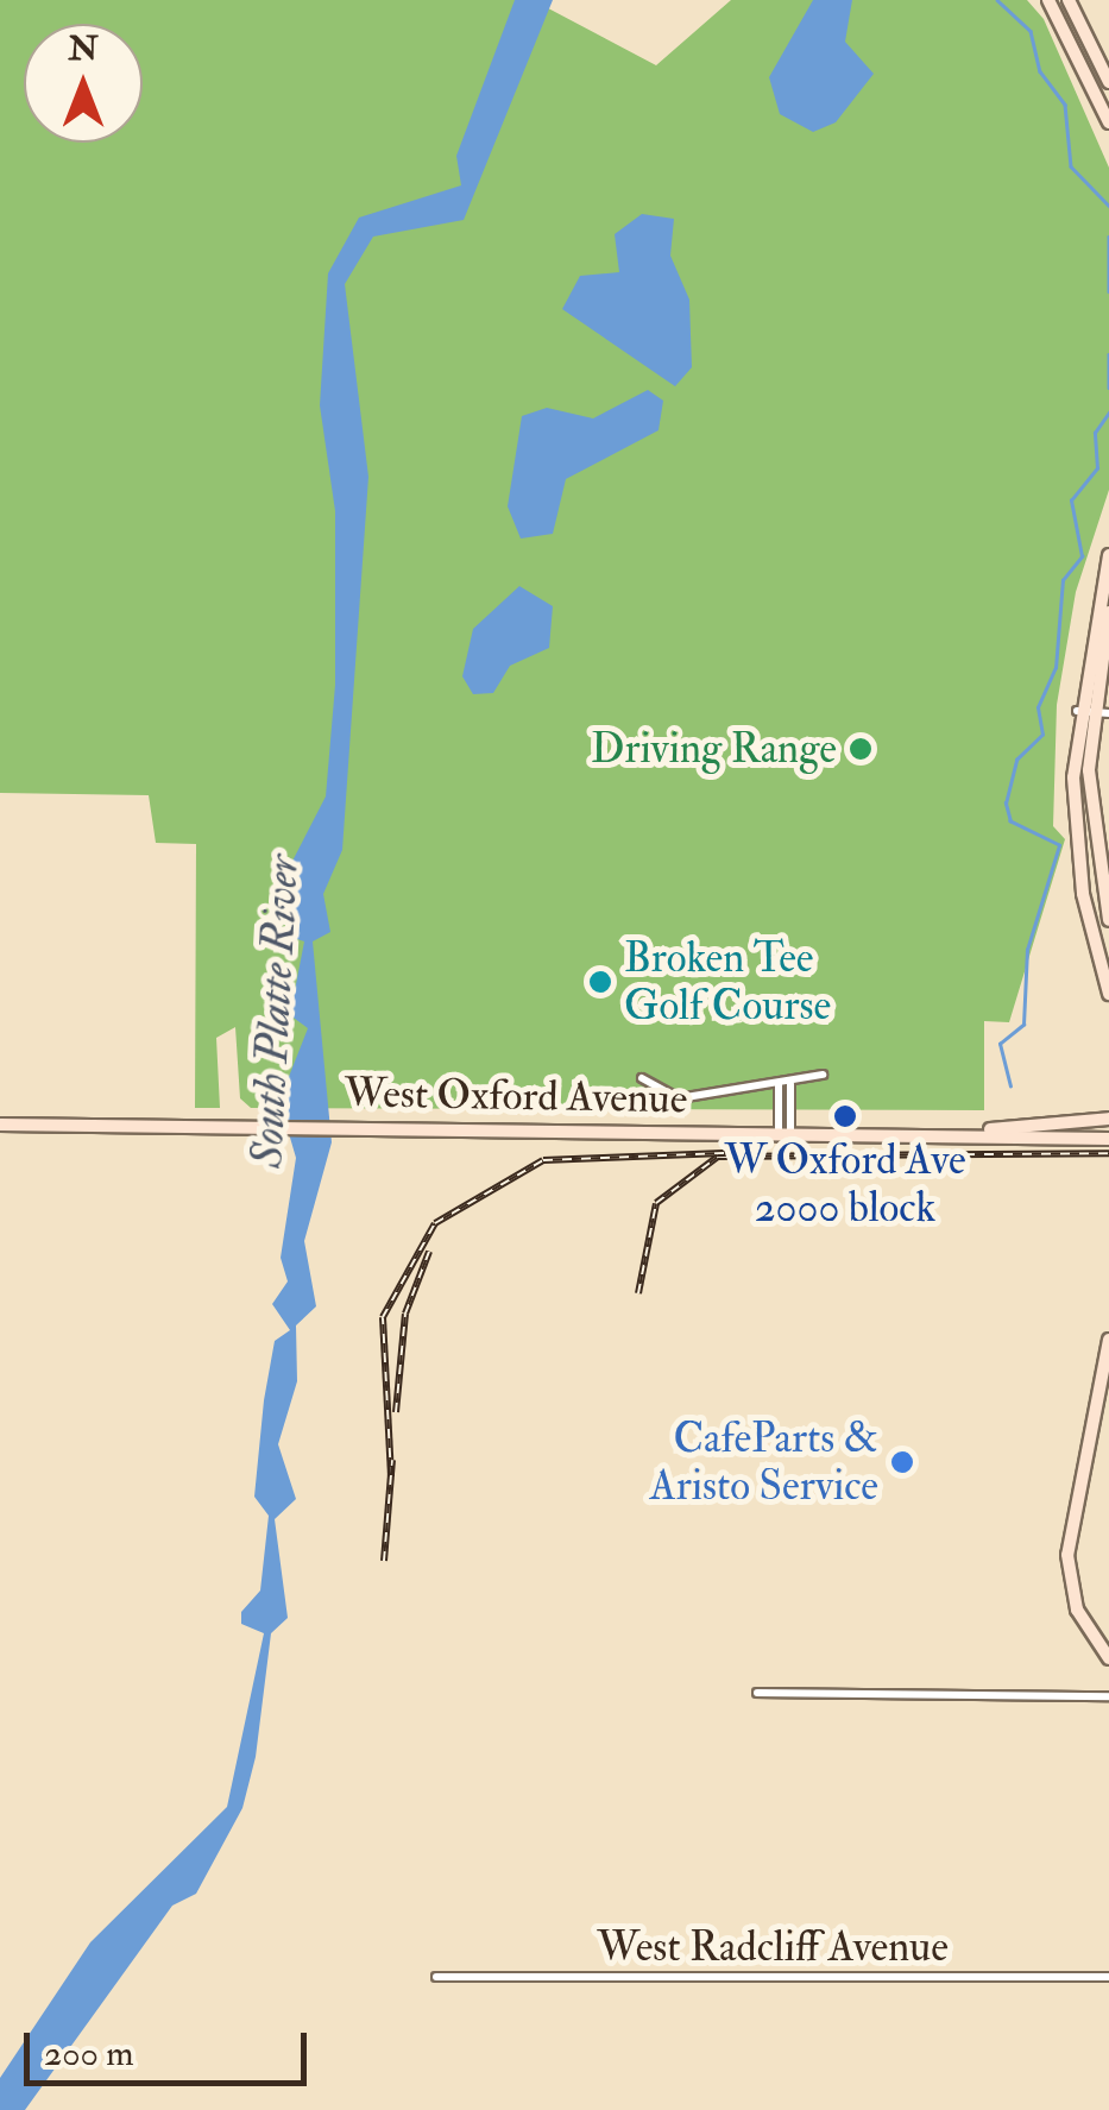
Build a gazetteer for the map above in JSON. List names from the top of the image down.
{
  "streets": {
    "street": ["West Oxford Avenue", "West Radcliff Avenue"]
  },
  "water": ["South Platte River"],
  "places": [
    "Driving Range",
    "Broken Tee Golf Course",
    "W Oxford Ave 2000 block",
    "CafeParts & Aristo Service"
  ],
  "scale_bar": "200 m",
  "north": "top"
}
